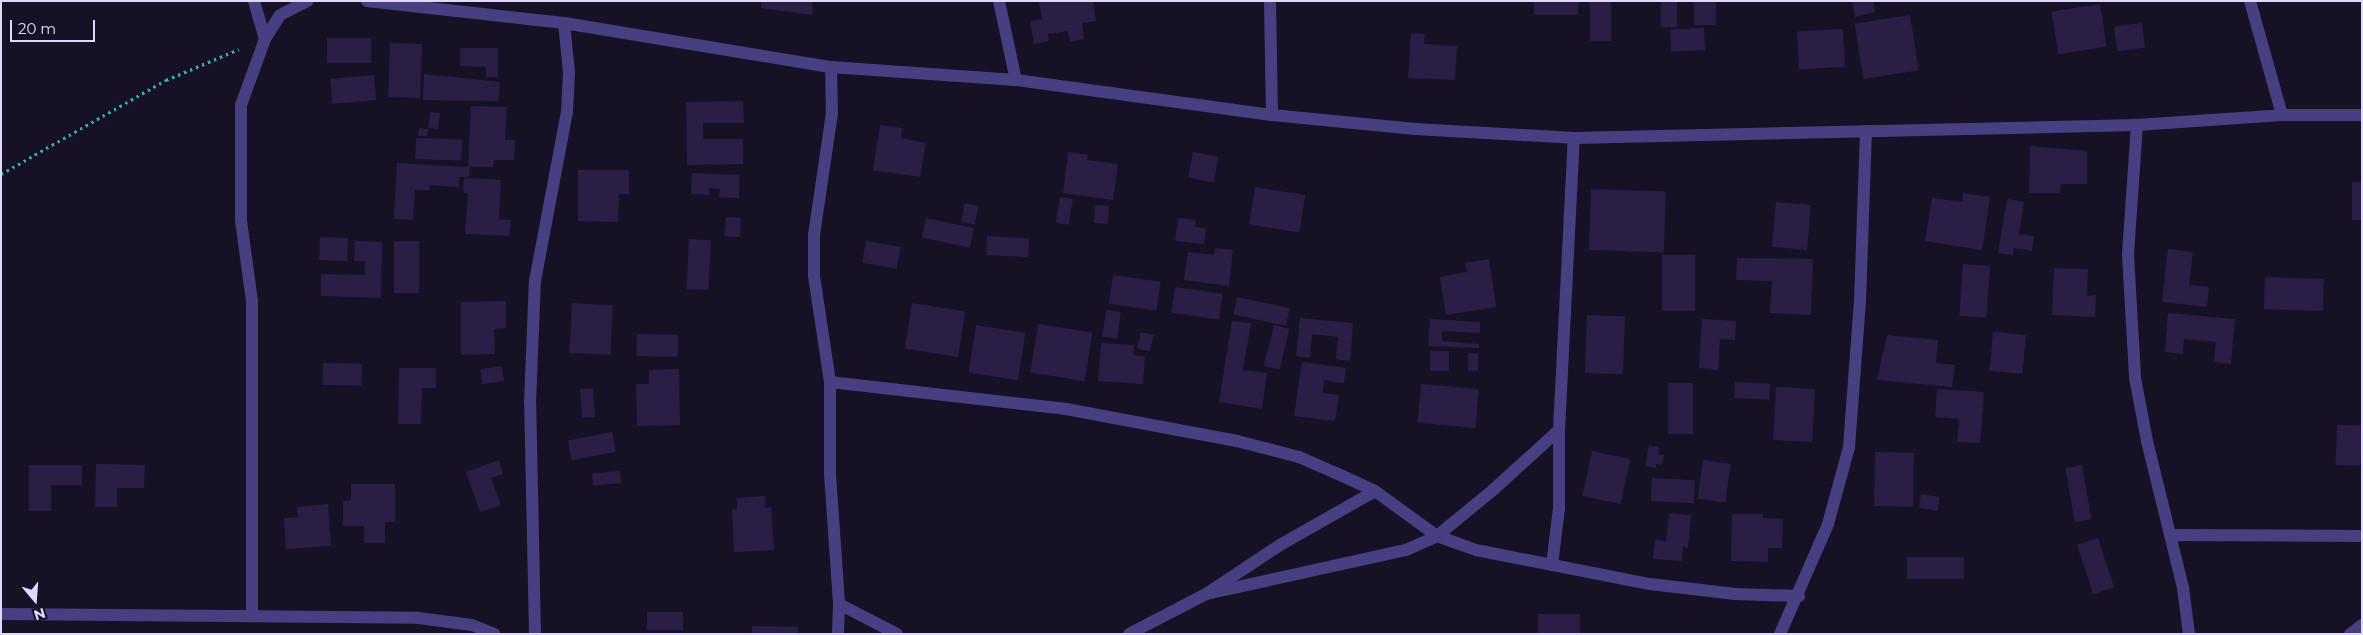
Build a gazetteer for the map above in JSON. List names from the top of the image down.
{
  "scale_bar": "20 m",
  "north": "bottom"
}
